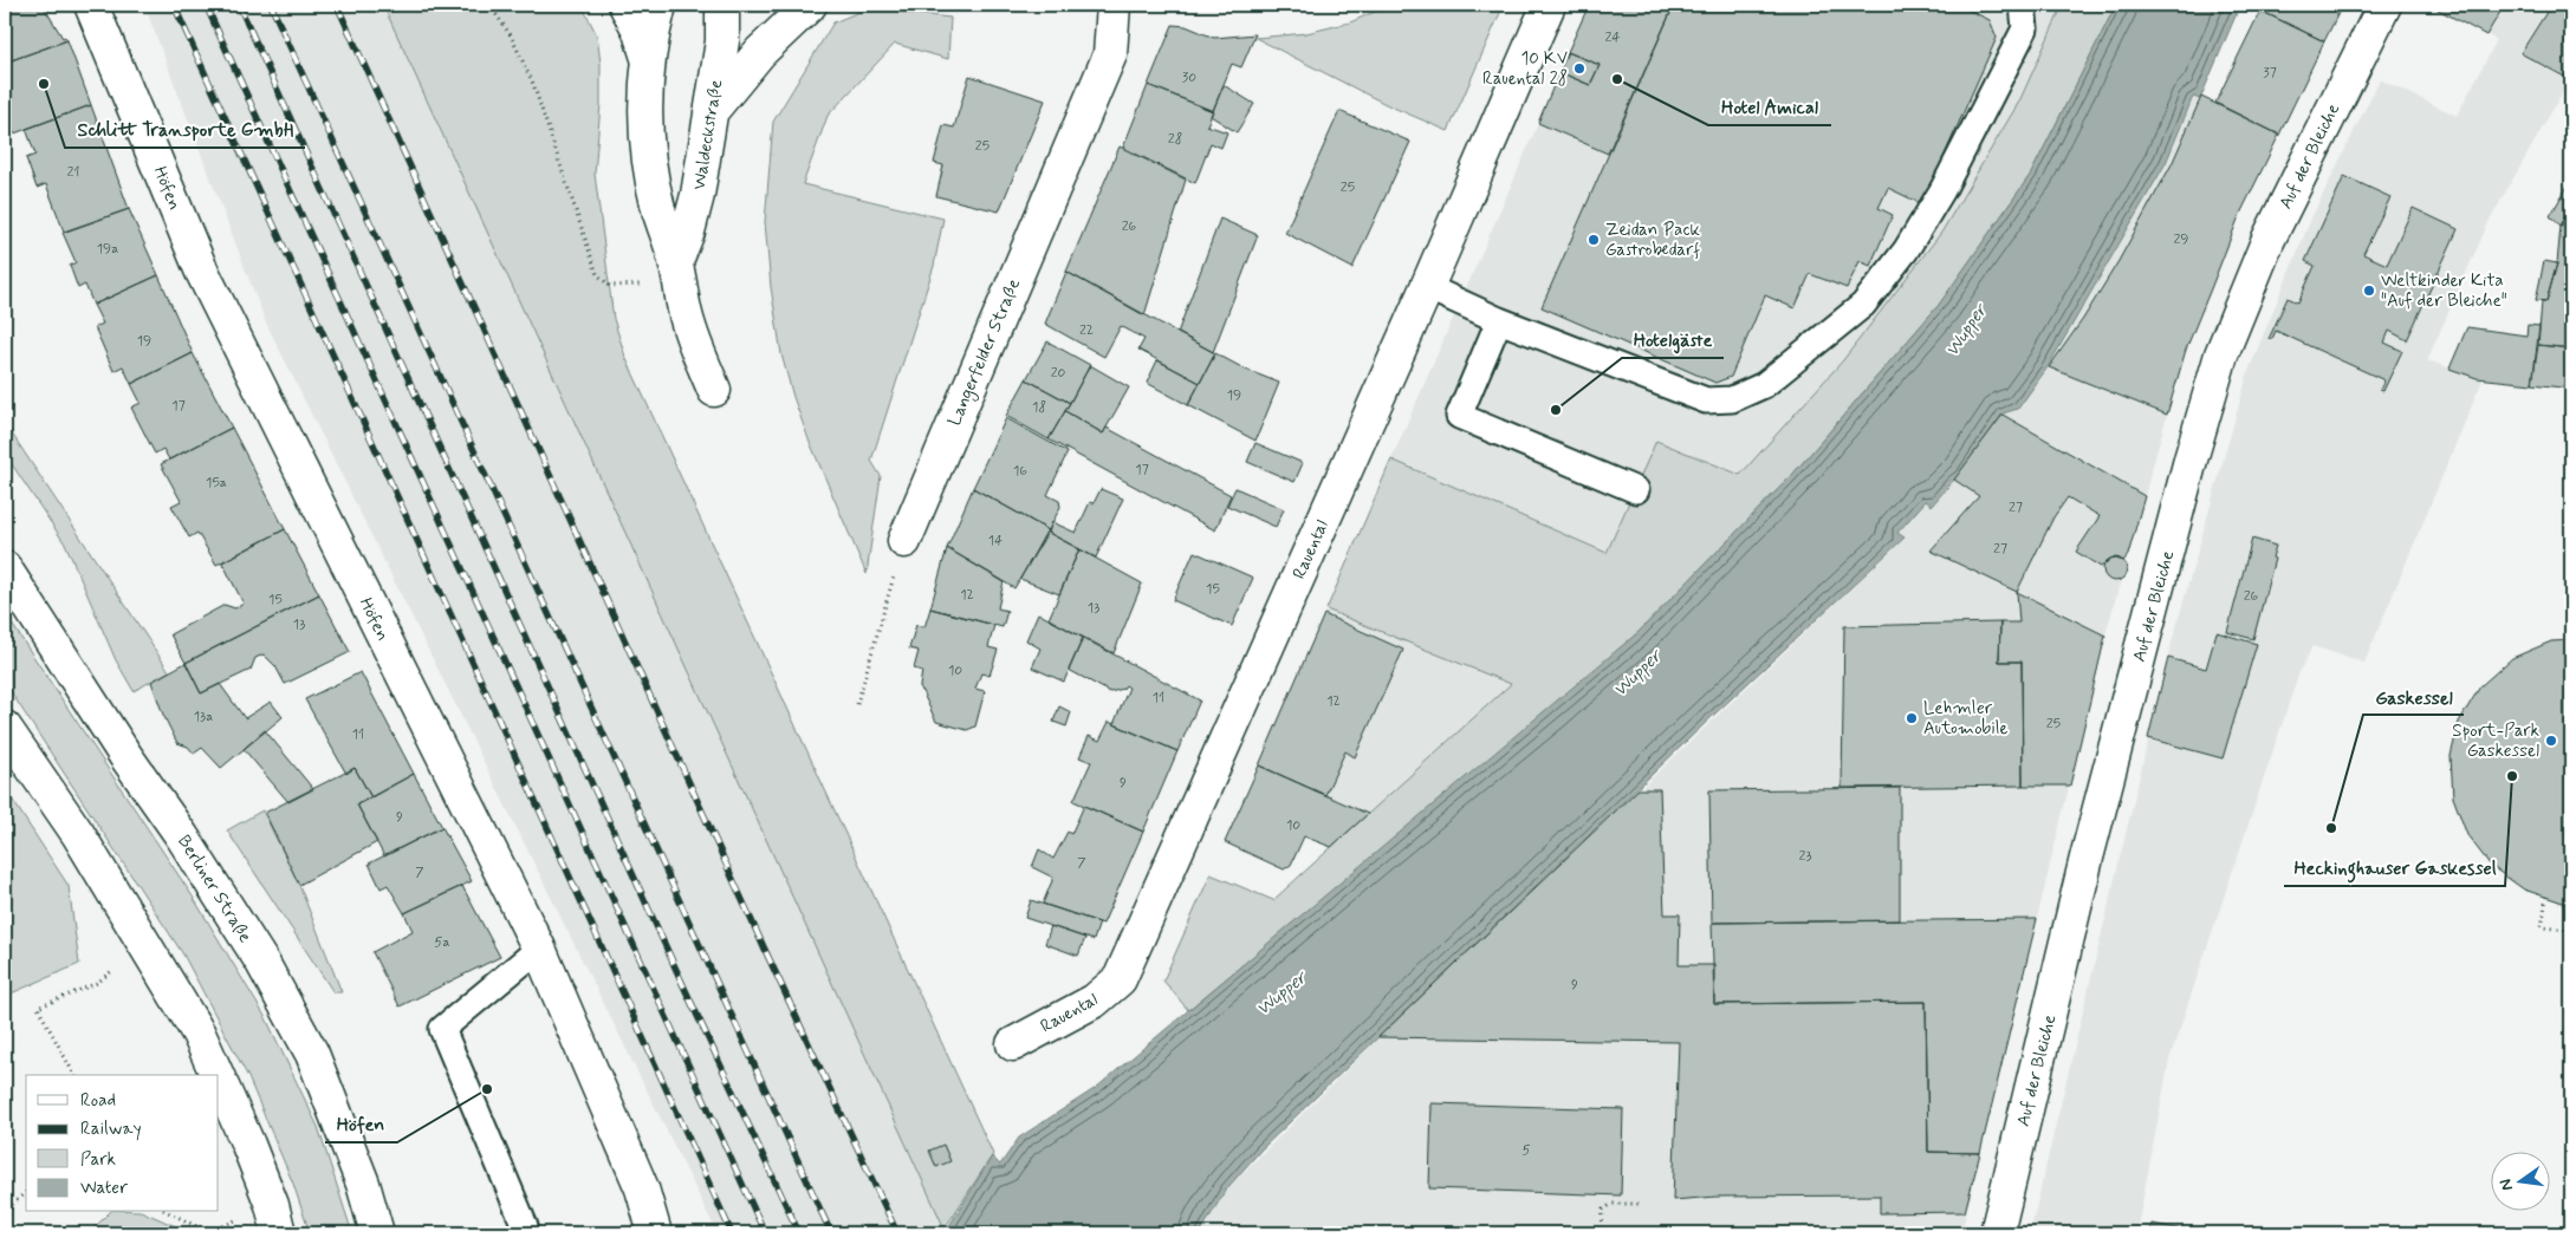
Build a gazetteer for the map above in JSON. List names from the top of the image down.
{
  "streets": {
    "street": [
      "Waldeckstraße",
      "Auf der Bleiche",
      "Höfen",
      "Langerfelder Straße",
      "Rauental",
      "Berliner Straße"
    ]
  },
  "water": ["Wupper"],
  "places": [
    "10 KV Rauental 28",
    "Hotel Amical",
    "Schlitt Transporte GmbH",
    "Zeidan Pack Gastrobedarf",
    "Weltkinder Kita \"Auf der Bleiche\"",
    "Hotelgäste",
    "Lehmler Automobile",
    "Sport-Park Gaskessel",
    "Heckinghauser Gaskessel",
    "Gaskessel",
    "Höfen"
  ],
  "house_numbers": [
    "24",
    "37",
    "30",
    "28",
    "25",
    "21",
    "25",
    "26",
    "29",
    "19a",
    "22",
    "19",
    "20",
    "19",
    "17",
    "18",
    "17",
    "16",
    "15a",
    "27",
    "14",
    "27",
    "15",
    "12",
    "26",
    "15",
    "13",
    "13",
    "10",
    "11",
    "12",
    "13a",
    "25",
    "11",
    "9",
    "9",
    "10",
    "23",
    "7",
    "7",
    "5a",
    "9",
    "5"
  ],
  "legend": [
    "Road",
    "Railway",
    "Park",
    "Water"
  ],
  "north": "left"
}
